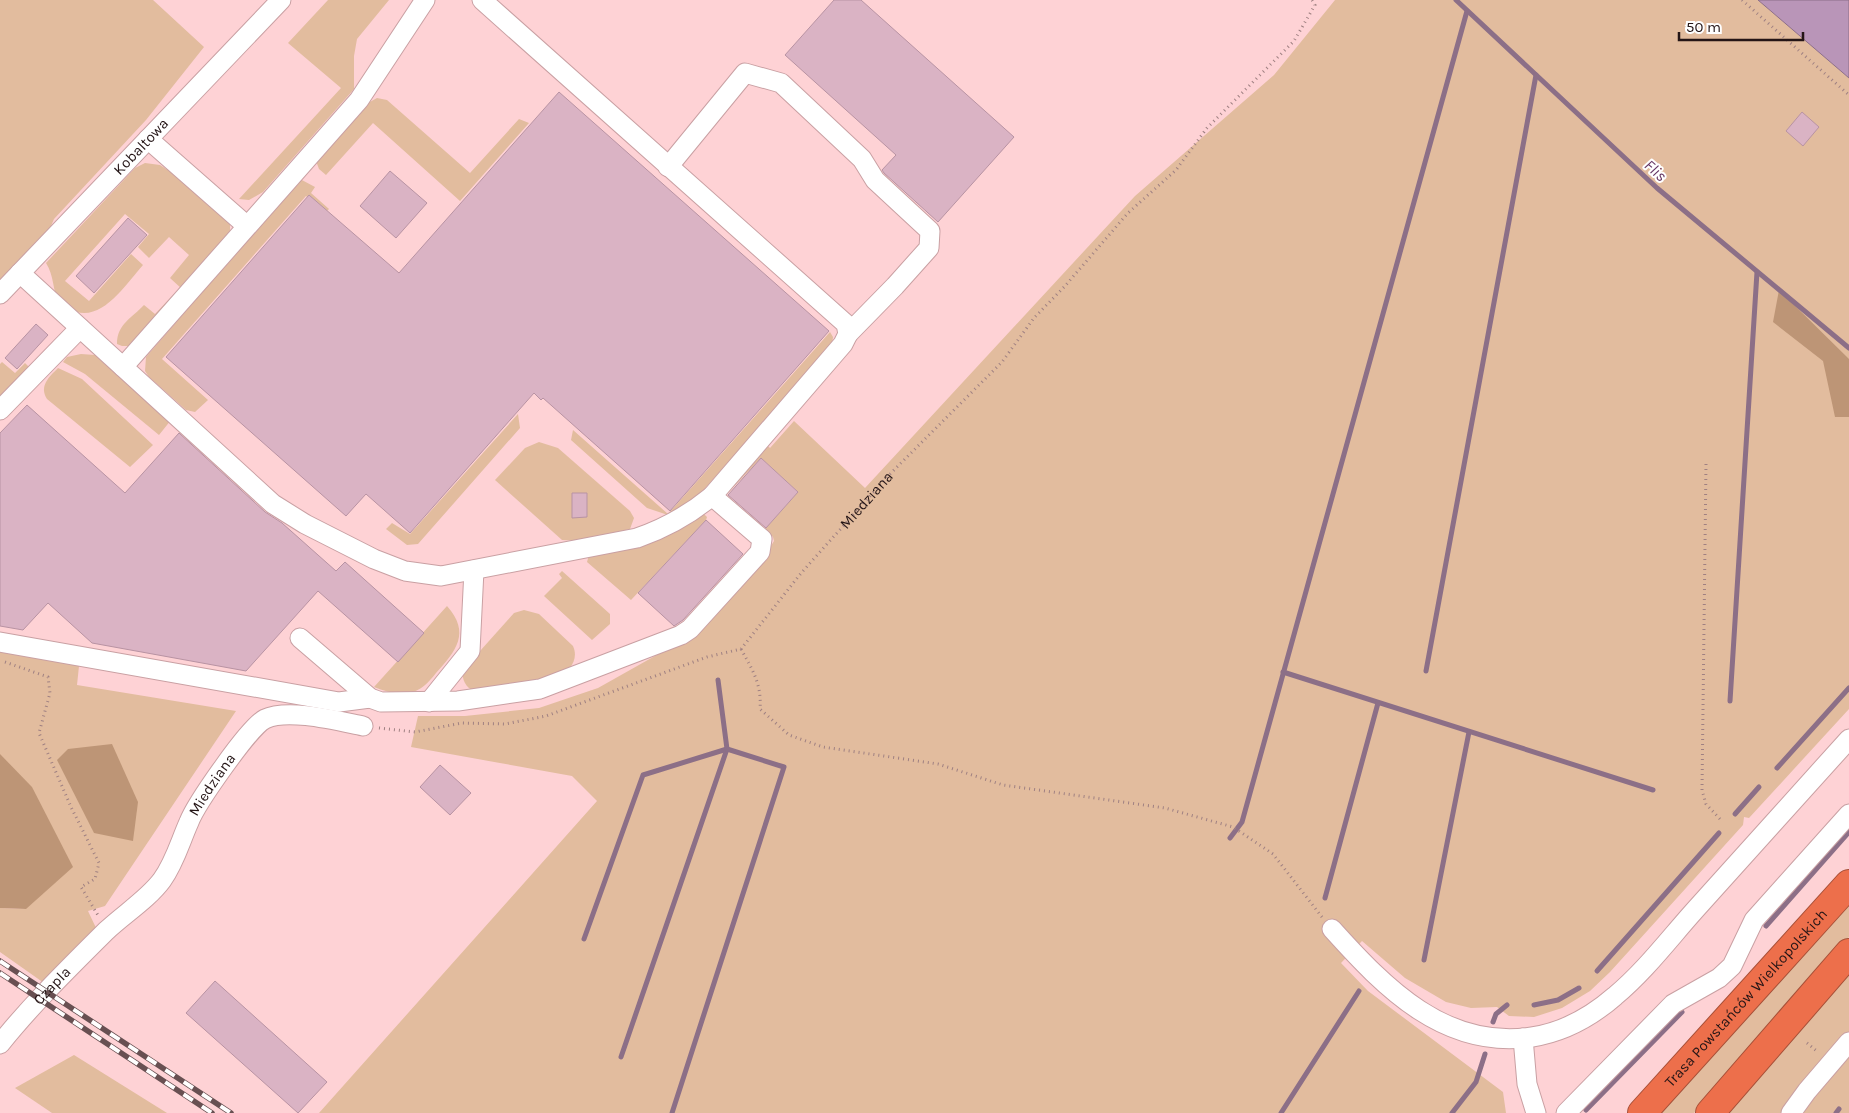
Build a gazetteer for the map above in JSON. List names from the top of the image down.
{
  "streets": {
    "highway": ["Trasa Powstańców Wielkopolskich"],
    "street": ["Kobaltowa", "Miedziana", "Czapla"]
  },
  "crossings": [
    ["Miedziana", "Czapla"]
  ],
  "water": ["Flis"],
  "scale_bar": "50 m"
}
